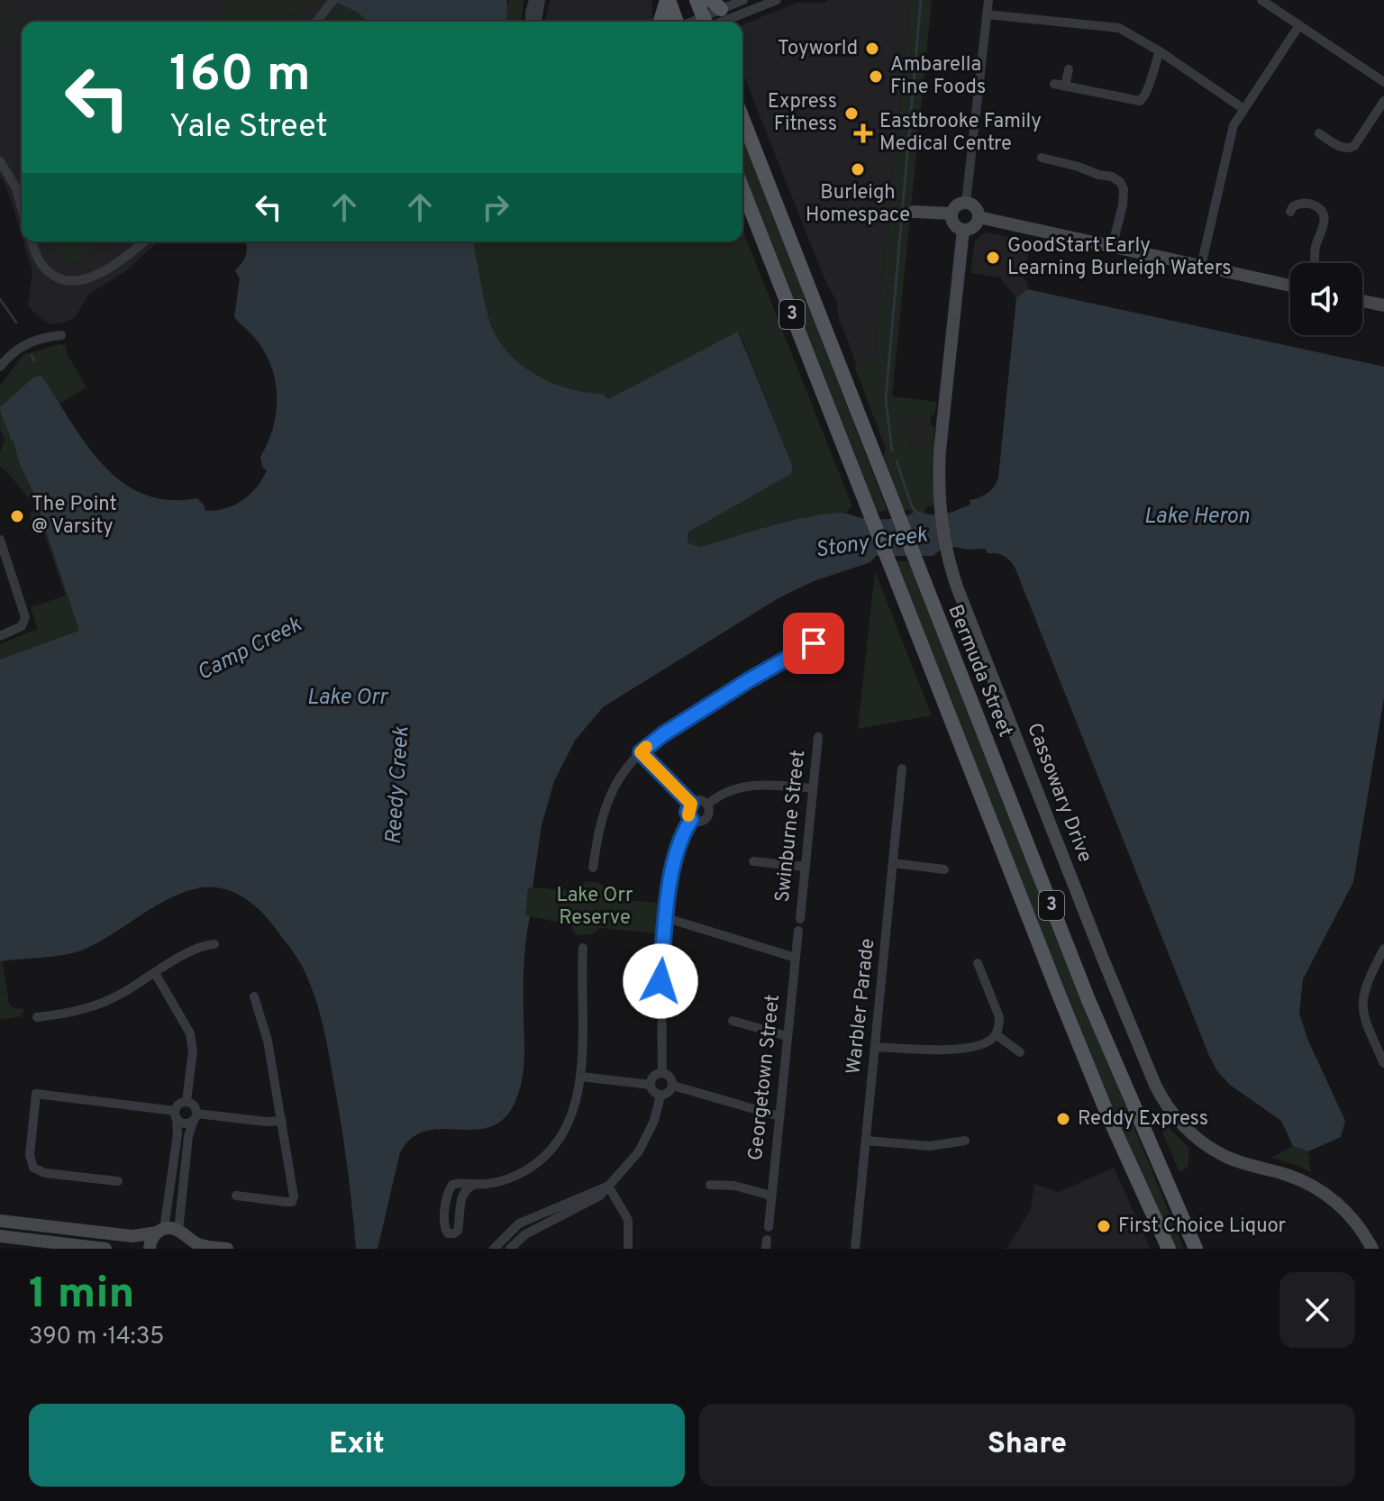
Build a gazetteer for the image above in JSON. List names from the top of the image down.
{
  "streets": {
    "main road": ["3", "Bermuda Street"],
    "street": [
      "Cassowary Drive",
      "Swinburne Street",
      "Warbler Parade",
      "Georgetown Street"
    ]
  },
  "water": [
    "Lake Heron",
    "Stony Creek",
    "Camp Creek",
    "Lake Orr",
    "Reedy Creek"
  ],
  "parks": ["Lake Orr Reserve"],
  "places": {
    "other": [
      "Toyworld",
      "Ambarella Fine Foods",
      "Express Fitness",
      "Burleigh Homespace",
      "GoodStart Early Learning Burleigh Waters",
      "The Point @ Varsity",
      "Reddy Express",
      "First Choice Liquor"
    ],
    "health": ["Eastbrooke Family Medical Centre"]
  },
  "page": {
    "turn": ["160 m", "Yale Street"],
    "heading": ["1 min", "390 m · 14:35"],
    "buttons": ["Exit", "Share"]
  }
}
